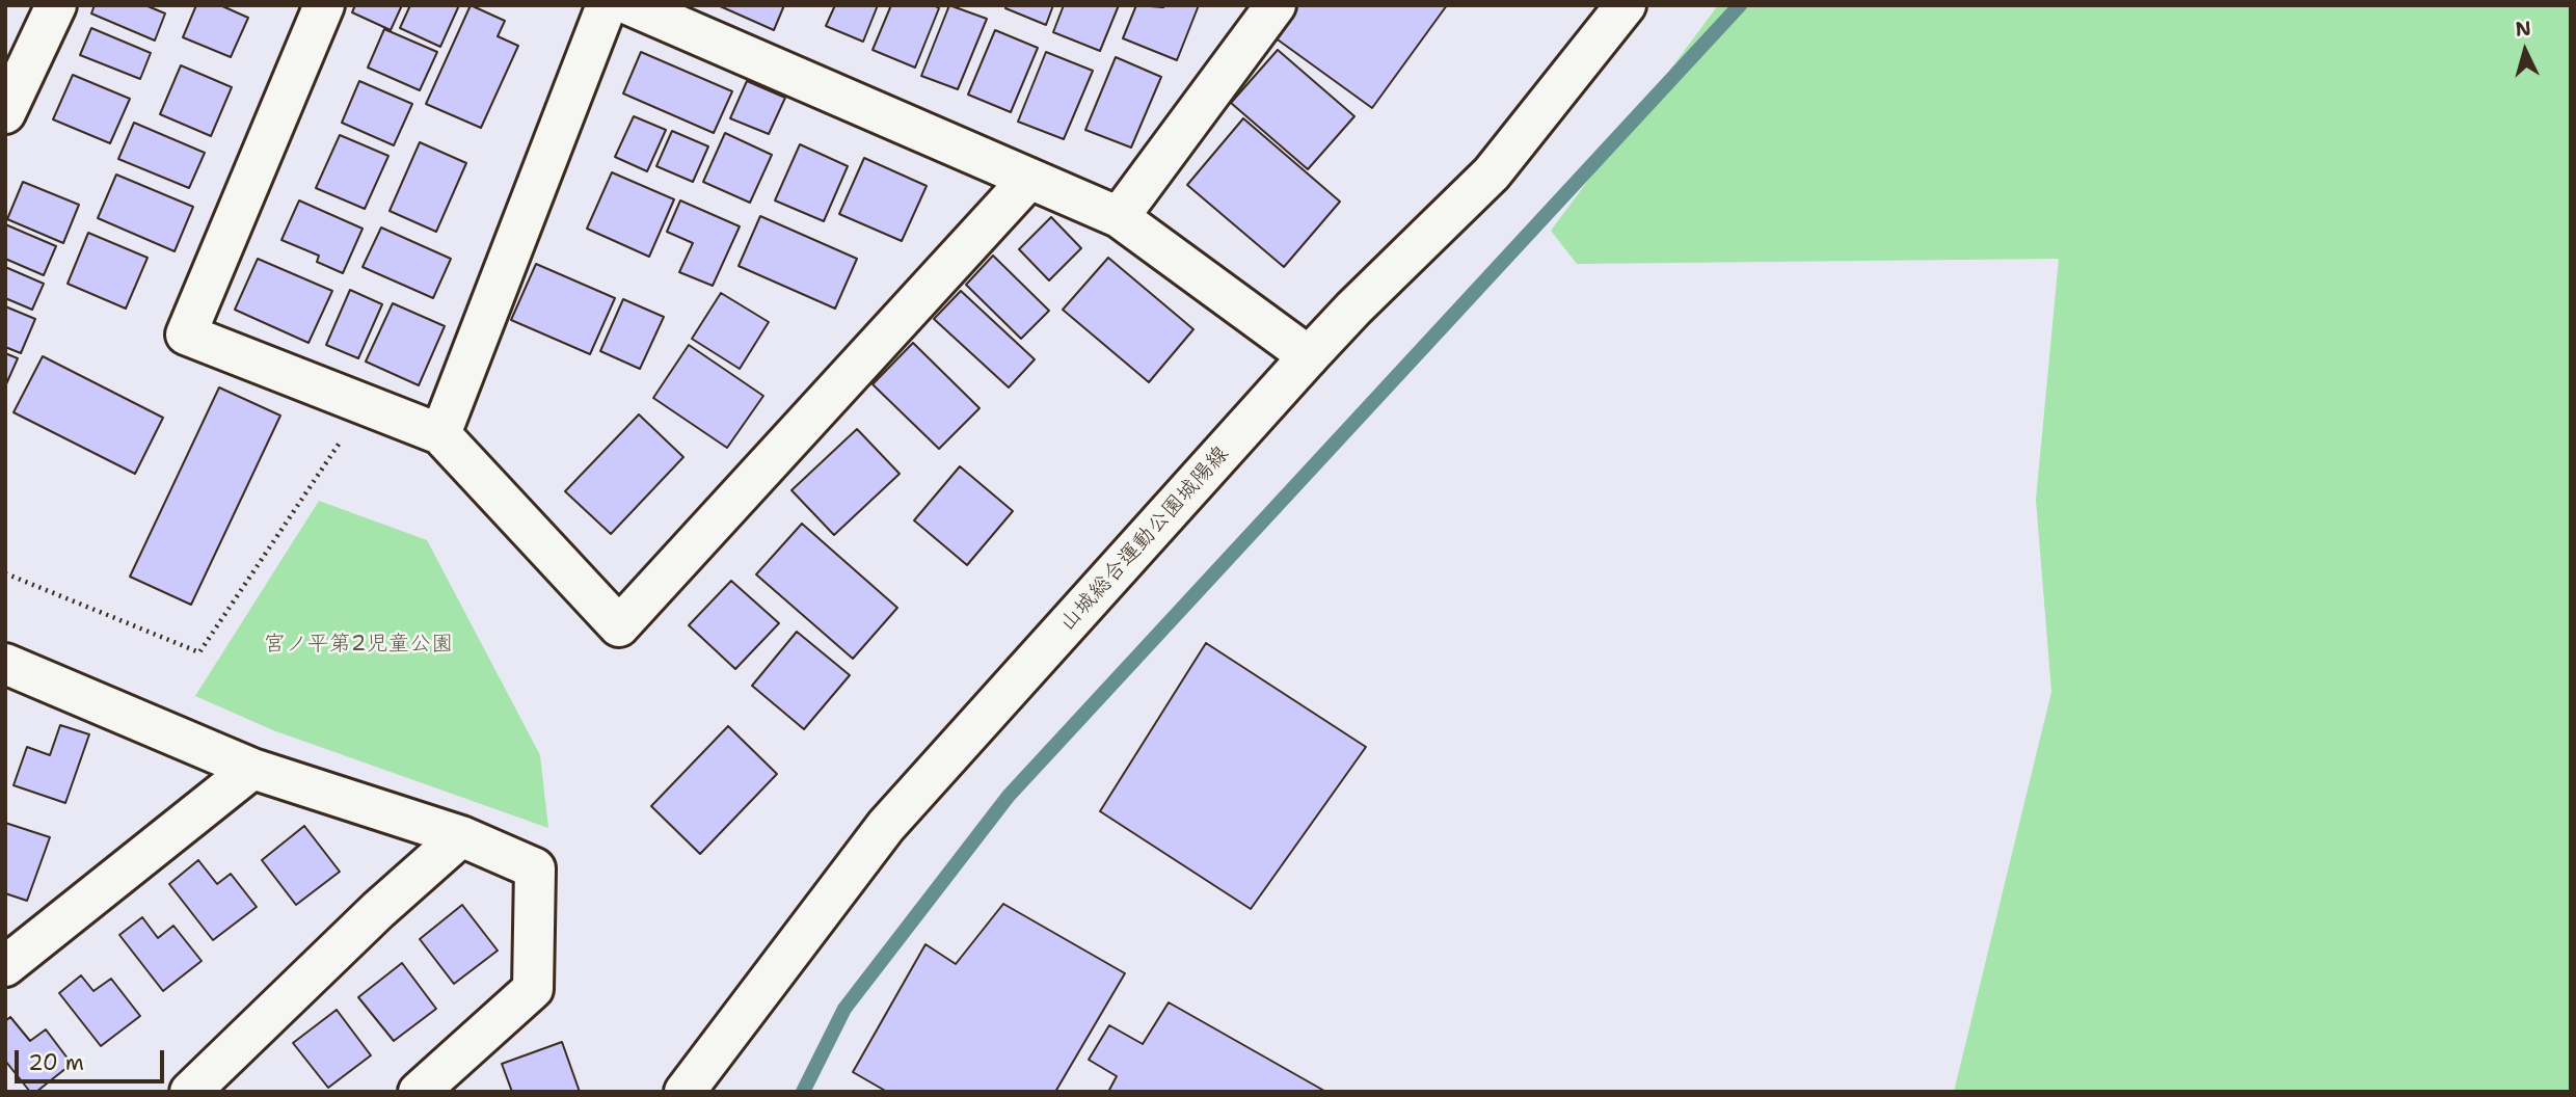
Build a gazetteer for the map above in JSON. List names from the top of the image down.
{
  "streets": {
    "street": ["山城総合運動公園城陽線"]
  },
  "parks": ["宮ノ平第2児童公園"],
  "scale_bar": "20 m",
  "north": "top"
}
